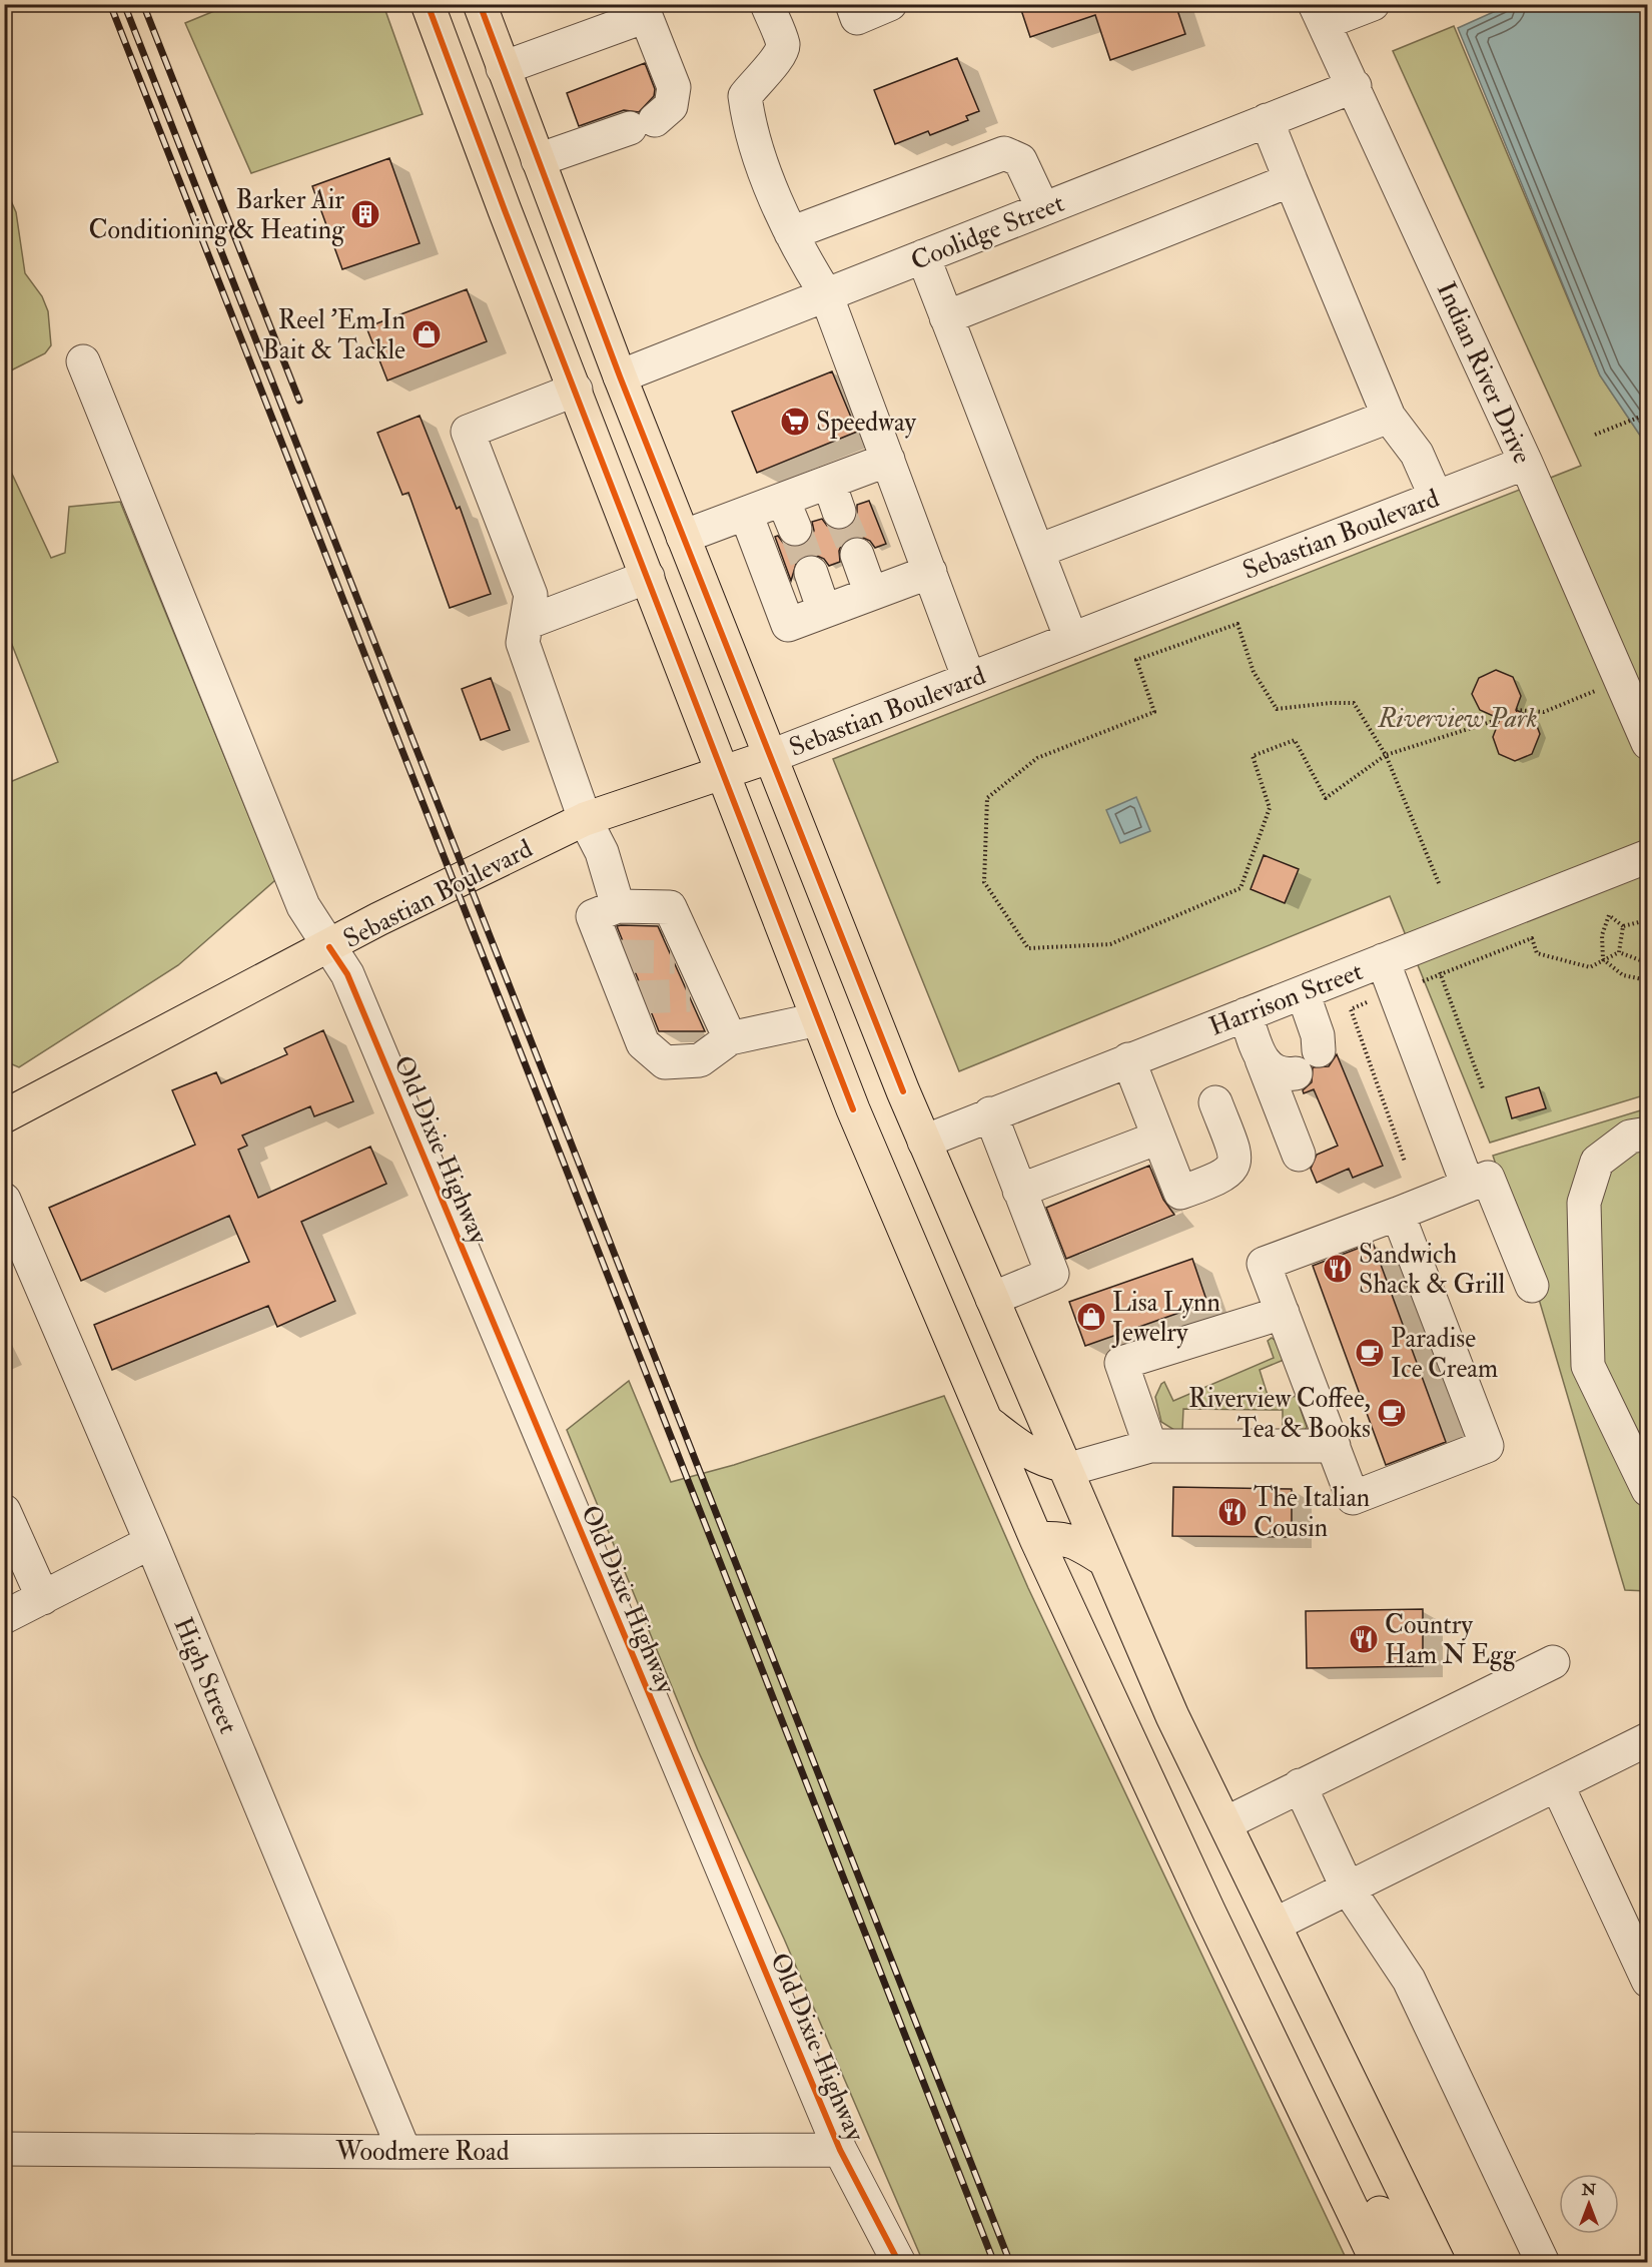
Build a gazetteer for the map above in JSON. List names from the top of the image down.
{
  "streets": {
    "main road": ["Sebastian Boulevard"],
    "street": [
      "Coolidge Street",
      "Indian River Drive",
      "Harrison Street",
      "Old Dixie Highway",
      "High Street",
      "Woodmere Road"
    ]
  },
  "crossings": [
    ["Coolidge Street", "Indian River Drive"],
    ["Indian River Drive", "Sebastian Boulevard"],
    ["Sebastian Boulevard", "Old Dixie Highway"],
    ["Old Dixie Highway", "Woodmere Road"],
    ["High Street", "Woodmere Road"]
  ],
  "parks": ["Riverview Park"],
  "places": {
    "building": ["Barker Air Conditioning & Heating"],
    "shop": ["Reel 'Em In Bait & Tackle", "Lisa Lynn Jewelry"],
    "supermarket": ["Speedway"],
    "restaurant": ["Sandwich Shack & Grill", "The Italian Cousin", "Country Ham N Egg"],
    "cafe": ["Paradise Ice Cream", "Riverview Coffee, Tea & Books"]
  },
  "north": "top"
}
